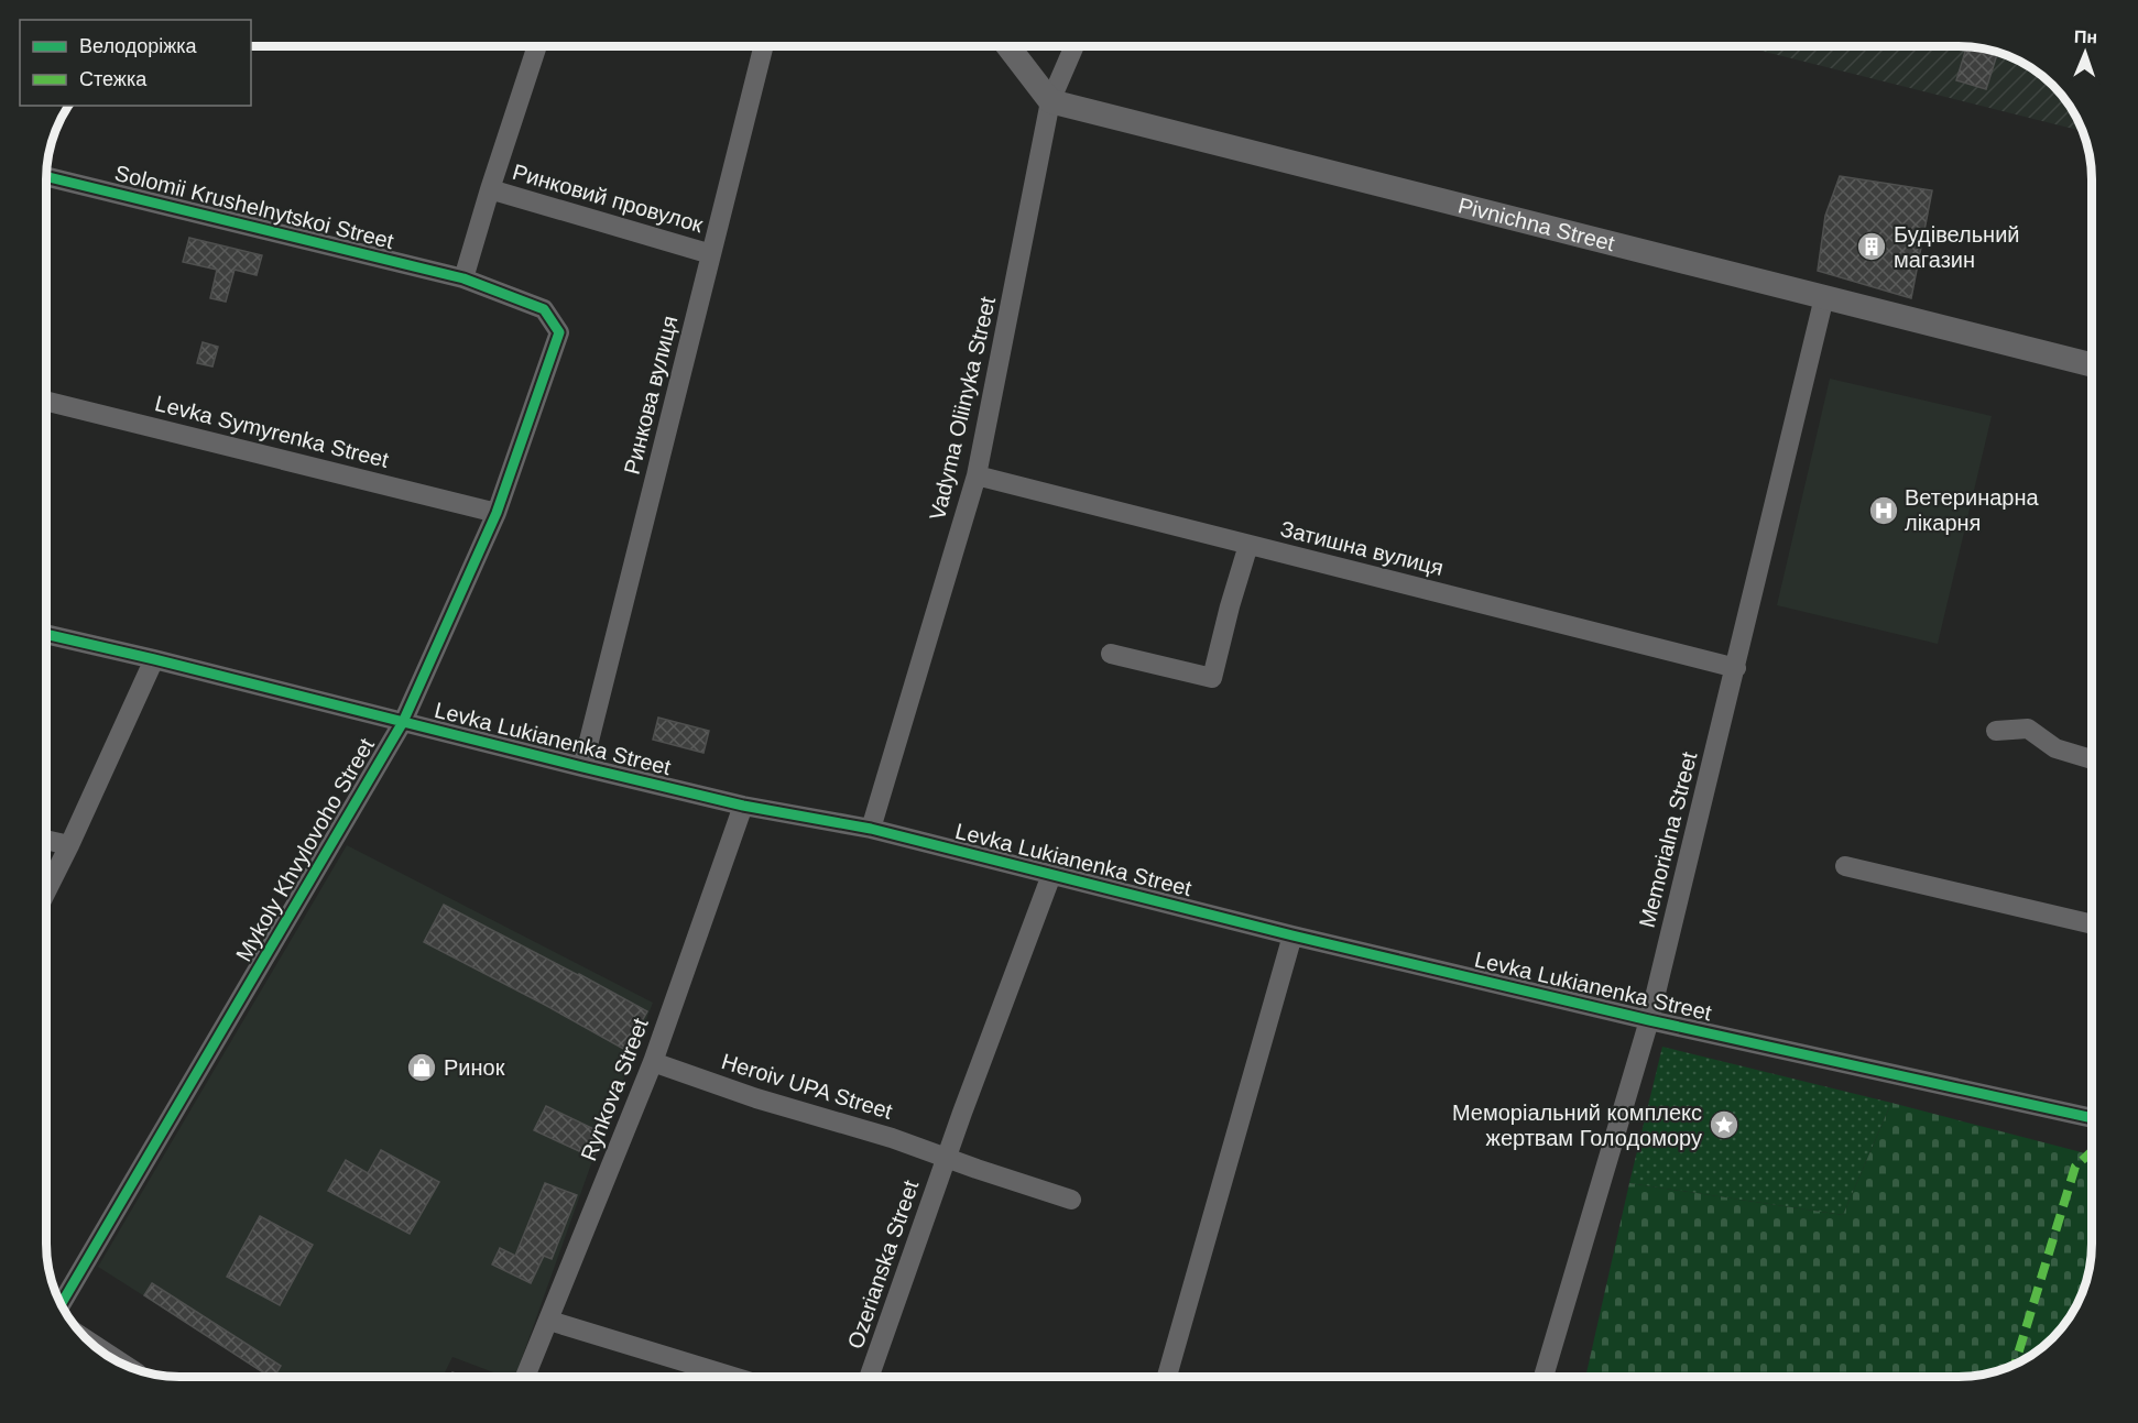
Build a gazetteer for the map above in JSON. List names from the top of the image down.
{
  "streets": {
    "street": [
      "Ринковий провулок",
      "Solomii Krushelnytskoi Street",
      "Pivnichna Street",
      "Ринкова вулиця",
      "Vadyma Oliinyka Street",
      "Levka Symyrenka Street",
      "Затишна вулиця",
      "Levka Lukianenka Street",
      "Memorialna Street",
      "Mykoly Khvylovoho Street",
      "Heroiv UPA Street",
      "Rynkova Street",
      "Ozerianska Street"
    ]
  },
  "crossings": [
    ["Ринковий провулок", "Ринкова вулиця"],
    ["Solomii Krushelnytskoi Street", "Mykoly Khvylovoho Street"],
    ["Pivnichna Street", "Vadyma Oliinyka Street"],
    ["Pivnichna Street", "Memorialna Street"],
    ["Ринкова вулиця", "Levka Lukianenka Street"],
    ["Vadyma Oliinyka Street", "Затишна вулиця"],
    ["Vadyma Oliinyka Street", "Levka Lukianenka Street"],
    ["Levka Symyrenka Street", "Mykoly Khvylovoho Street"],
    ["Затишна вулиця", "Memorialna Street"],
    ["Levka Lukianenka Street", "Memorialna Street"],
    ["Levka Lukianenka Street", "Mykoly Khvylovoho Street"],
    ["Levka Lukianenka Street", "Rynkova Street"],
    ["Heroiv UPA Street", "Rynkova Street"],
    ["Heroiv UPA Street", "Ozerianska Street"]
  ],
  "places": {
    "building": ["Будівельний магазин"],
    "hospital": ["Ветеринарна лікарня"],
    "shop": ["Ринок"],
    "place": ["Меморіальний комплекс жертвам Голодомору"]
  },
  "legend": ["Велодоріжка", "Стежка"],
  "north": "top"
}
